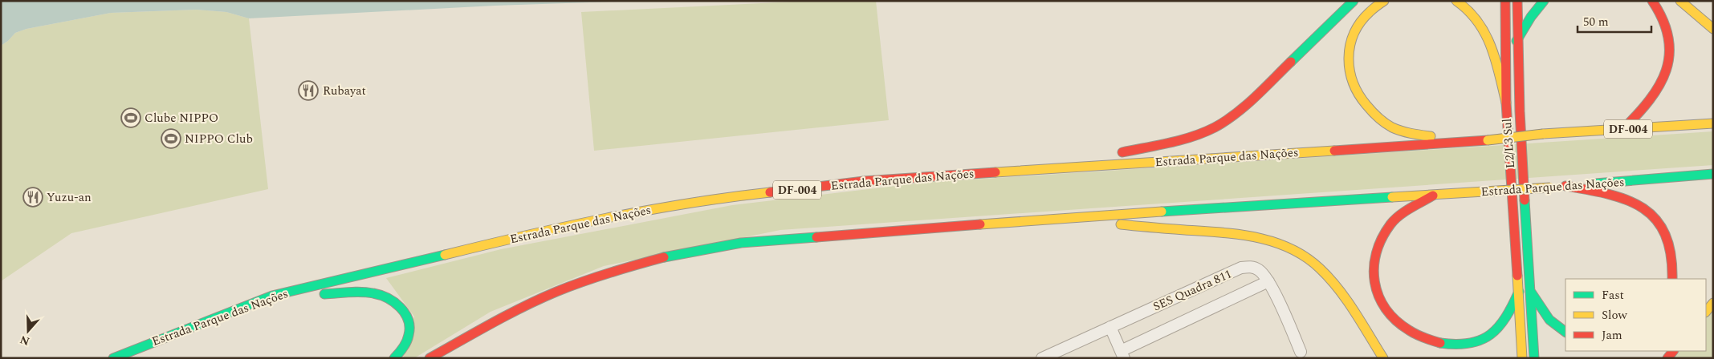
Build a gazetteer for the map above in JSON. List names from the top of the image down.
{
  "streets": {
    "main road": ["DF-004", "L2/L3 Sul", "Estrada Parque das Nações"],
    "street": ["SES Quadra 811"]
  },
  "places": {
    "restaurant": ["Rubayat", "Yuzu-an"],
    "sports": ["Clube NIPPO", "NIPPO Club"]
  },
  "legend": ["Fast", "Slow", "Jam"],
  "scale_bar": "50 m",
  "north": "bottom"
}
